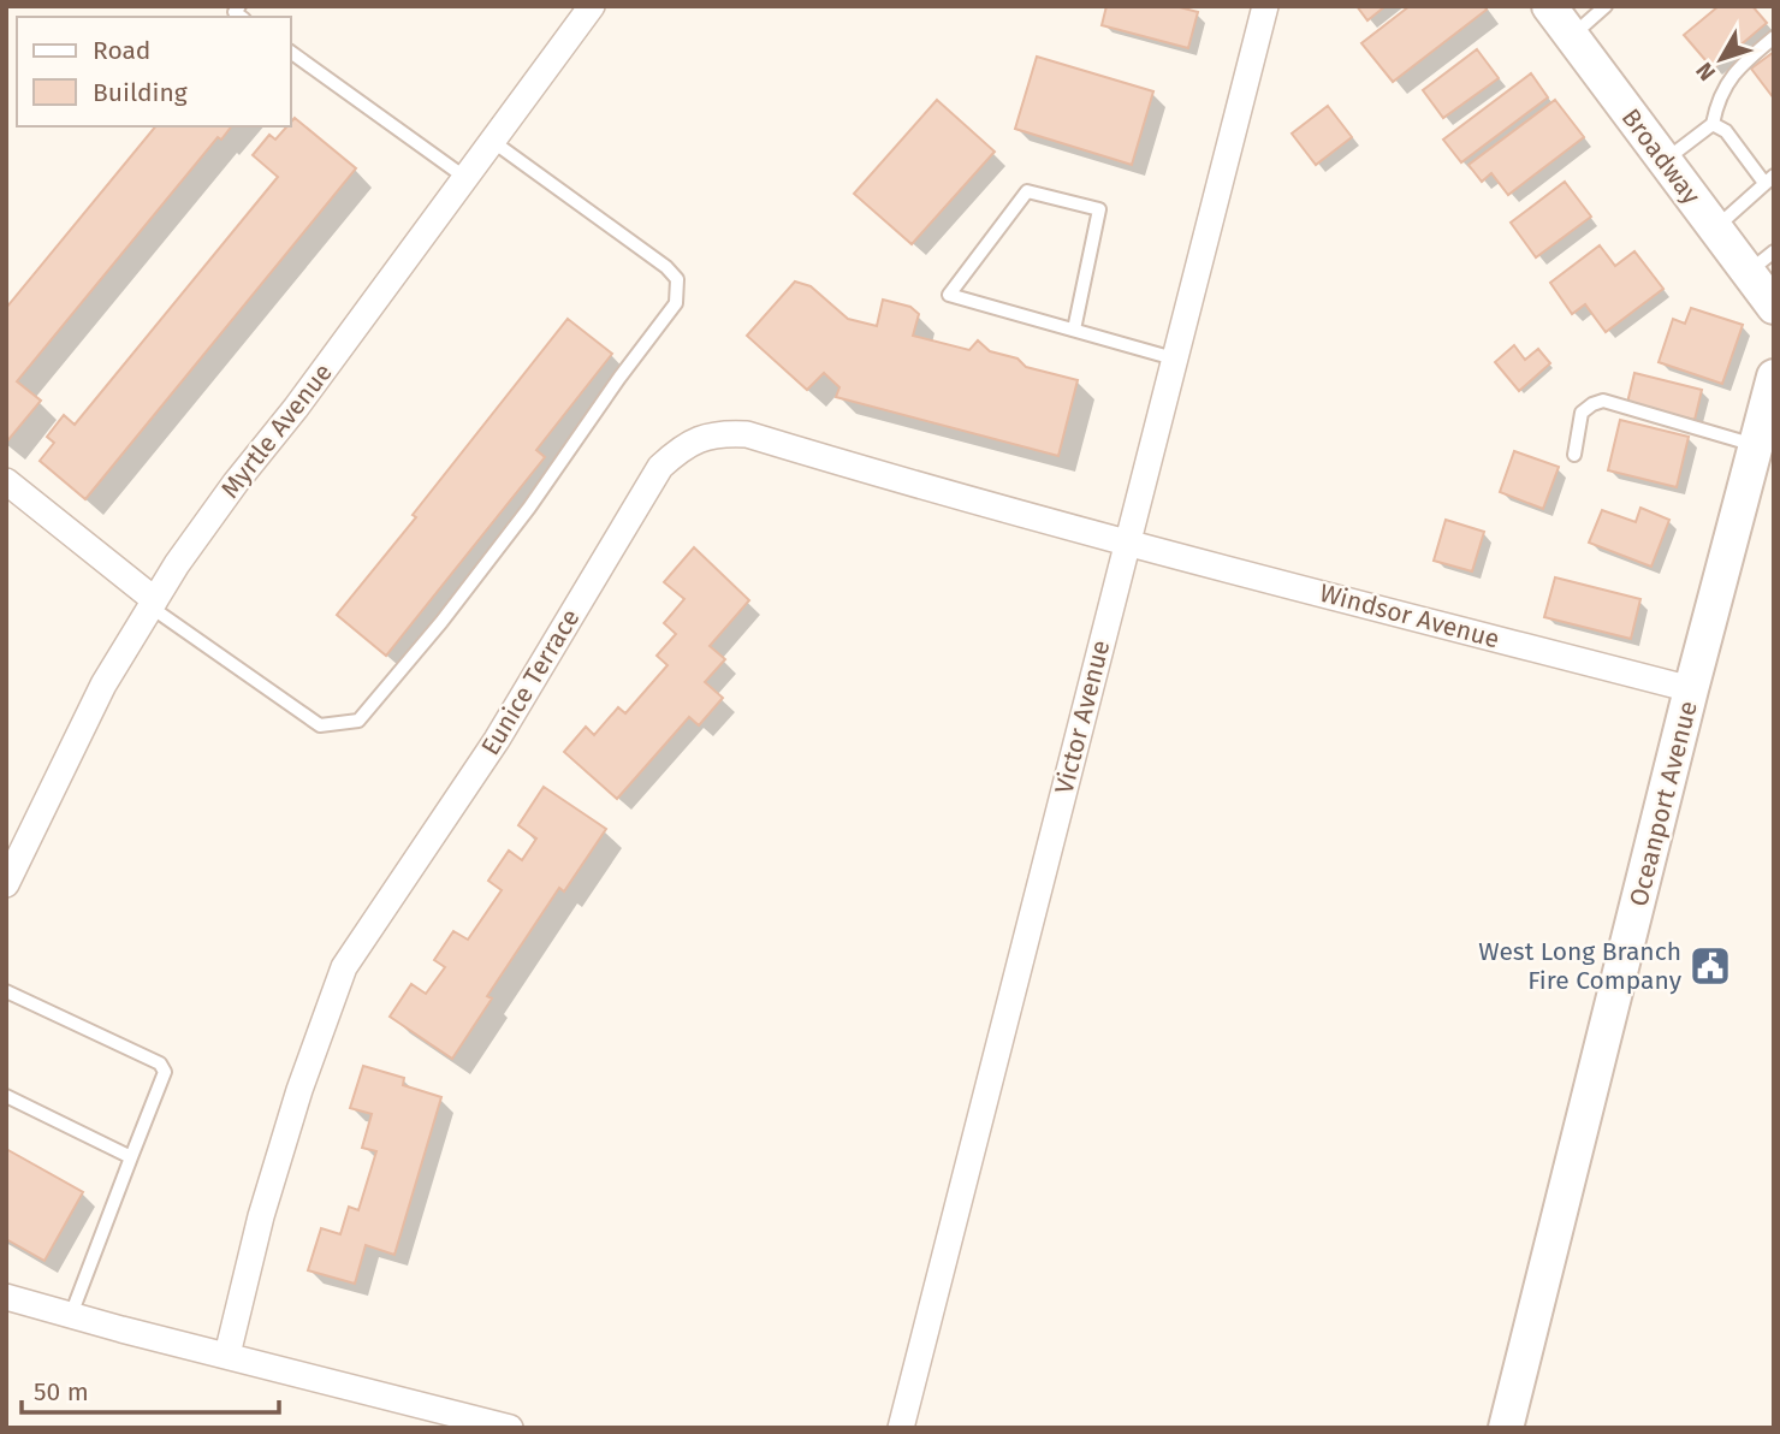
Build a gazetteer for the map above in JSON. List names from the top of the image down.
{
  "streets": {
    "street": [
      "Broadway",
      "Myrtle Avenue",
      "Windsor Avenue",
      "Eunice Terrace",
      "Victor Avenue",
      "Oceanport Avenue"
    ]
  },
  "crossings": [
    ["Windsor Avenue", "Eunice Terrace"],
    ["Windsor Avenue", "Victor Avenue"],
    ["Windsor Avenue", "Oceanport Avenue"],
    ["Eunice Terrace", "Victor Avenue"]
  ],
  "places": {
    "public building": ["West Long Branch Fire Company"]
  },
  "legend": ["Road", "Building"],
  "scale_bar": "50 m",
  "north": "bottom left"
}
